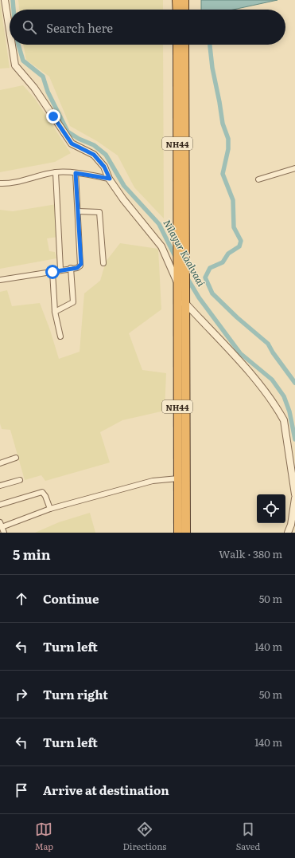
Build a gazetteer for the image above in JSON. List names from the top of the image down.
{
  "streets": {
    "highway": ["NH44"]
  },
  "water": ["Nilayur Kaalvaai"],
  "page": {
    "search": "Search here",
    "heading": ["5 min", "Walk · 380 m"],
    "list": [
      ["Continue", "50 m"],
      ["Turn left", "140 m"],
      ["Turn right", "50 m"],
      ["Turn left", "140 m"],
      "Arrive at destination"
    ],
    "nav": ["Map", "Directions", "Saved"]
  }
}
